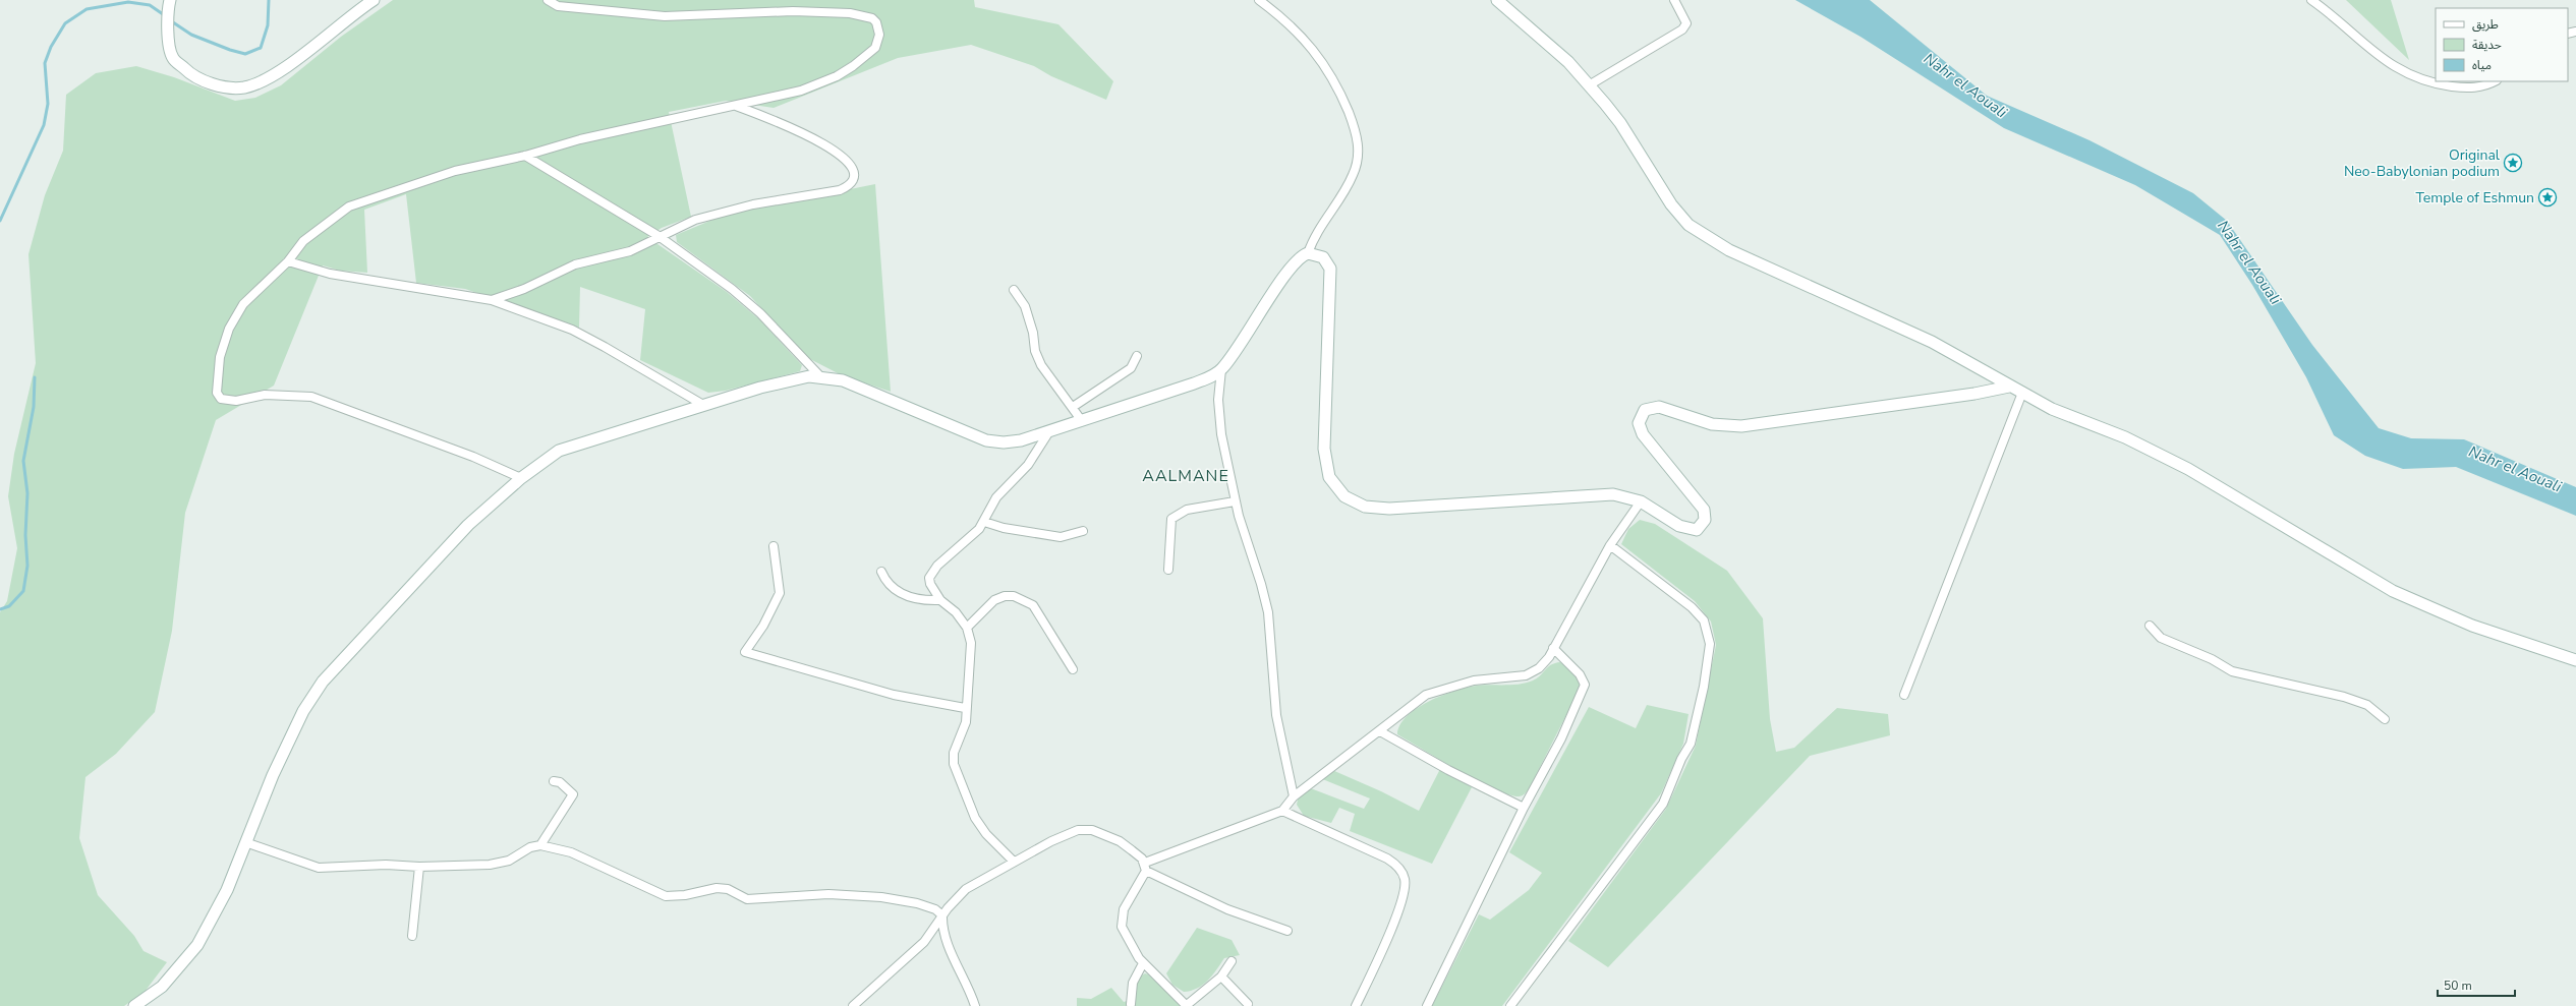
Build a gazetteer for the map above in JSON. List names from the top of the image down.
{
  "districts": ["AALMANE"],
  "water": ["Nahr el Aouali"],
  "places": {
    "place": ["Original Neo-Babylonian podium", "Temple of Eshmun"]
  },
  "legend": ["طريق", "حديقة", "مياه"],
  "scale_bar": "50 m"
}
